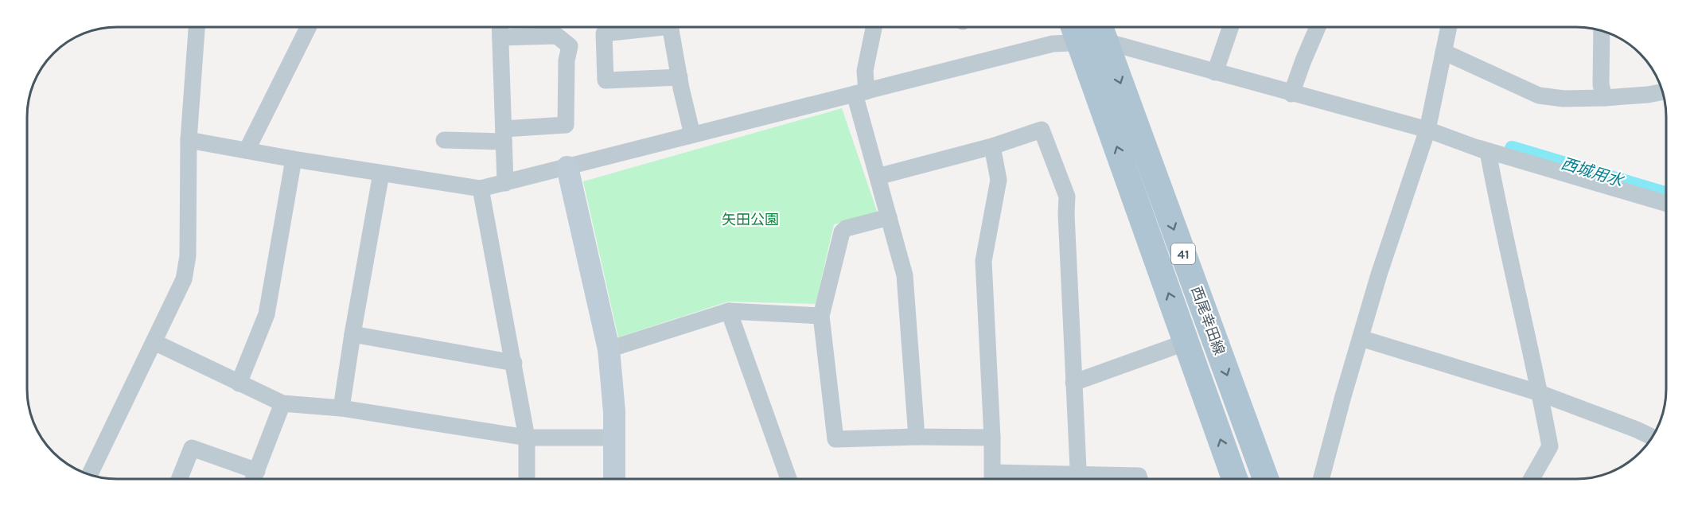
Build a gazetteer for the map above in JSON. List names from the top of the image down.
{
  "streets": {
    "main road": ["41", "西尾幸田線"]
  },
  "water": ["西城用水"],
  "parks": ["矢田公園"]
}
